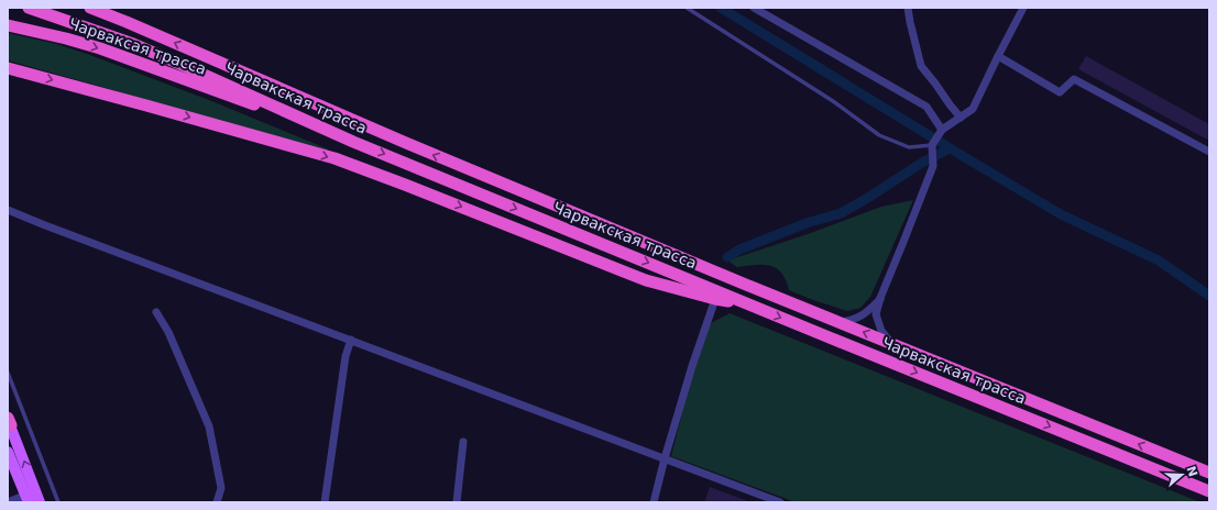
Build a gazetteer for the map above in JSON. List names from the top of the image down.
{
  "streets": {
    "highway": ["Чарваксая трасса", "Чарвакская трасса"]
  },
  "crossings": [
    ["Чарваксая трасса", "Чарвакская трасса"]
  ],
  "north": "right"
}
